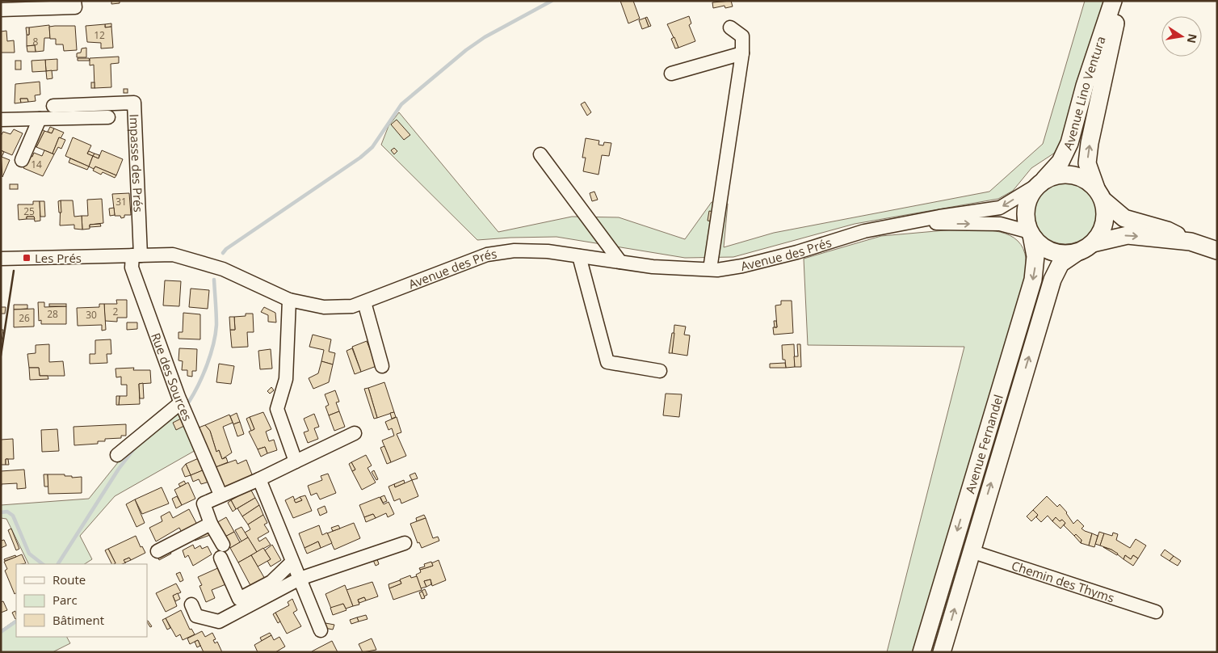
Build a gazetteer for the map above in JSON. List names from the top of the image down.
{
  "streets": {
    "main road": ["Avenue Lino Ventura", "Avenue Fernandel"],
    "street": [
      "Impasse des Prés",
      "Avenue des Prés",
      "Rue des Sources",
      "Chemin des Thyms"
    ]
  },
  "crossings": [
    ["Avenue Lino Ventura", "Avenue des Prés"],
    ["Avenue Lino Ventura", "Avenue Fernandel"],
    ["Impasse des Prés", "Avenue des Prés"],
    ["Impasse des Prés", "Rue des Sources"],
    ["Avenue des Prés", "Rue des Sources"],
    ["Avenue des Prés", "Avenue Fernandel"],
    ["Avenue Fernandel", "Chemin des Thyms"]
  ],
  "places": {
    "transit": ["Les Prés"]
  },
  "house_numbers": [
    "12",
    "8",
    "14",
    "31",
    "25",
    "2",
    "28",
    "30",
    "26"
  ],
  "legend": ["Route", "Parc", "Bâtiment"],
  "north": "right"
}
